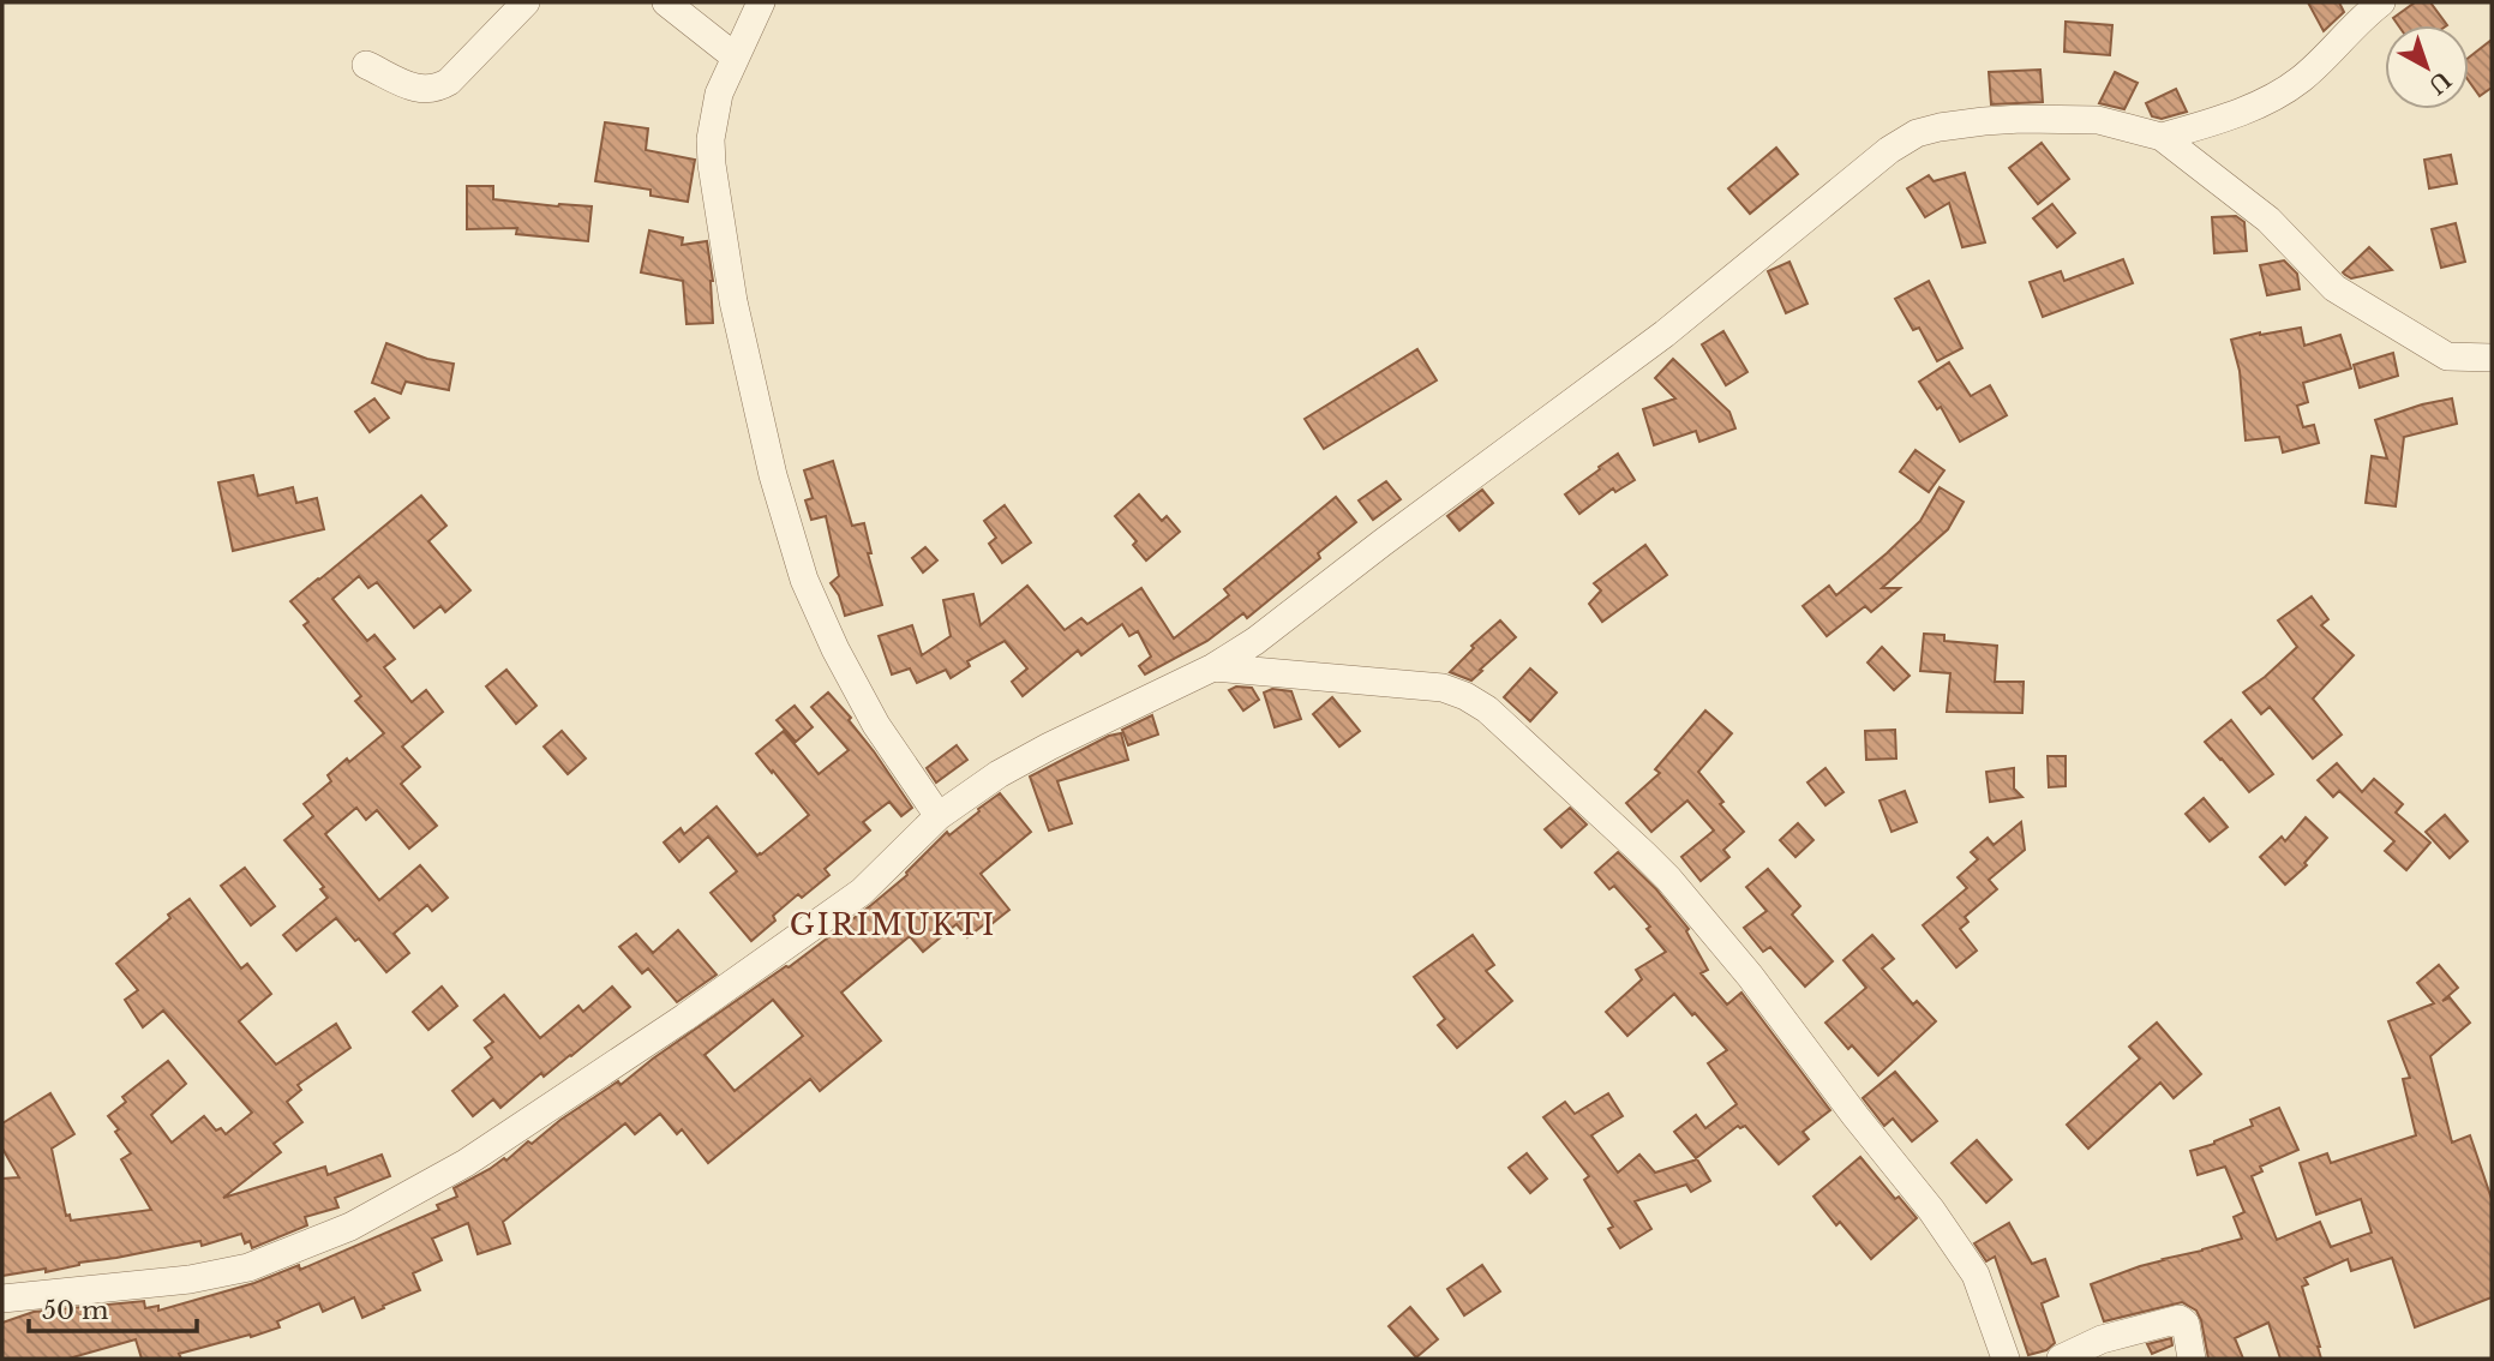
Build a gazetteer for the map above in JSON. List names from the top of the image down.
{
  "districts": ["GIRIMUKTI"],
  "scale_bar": "50 m",
  "north": "bottom right"
}
